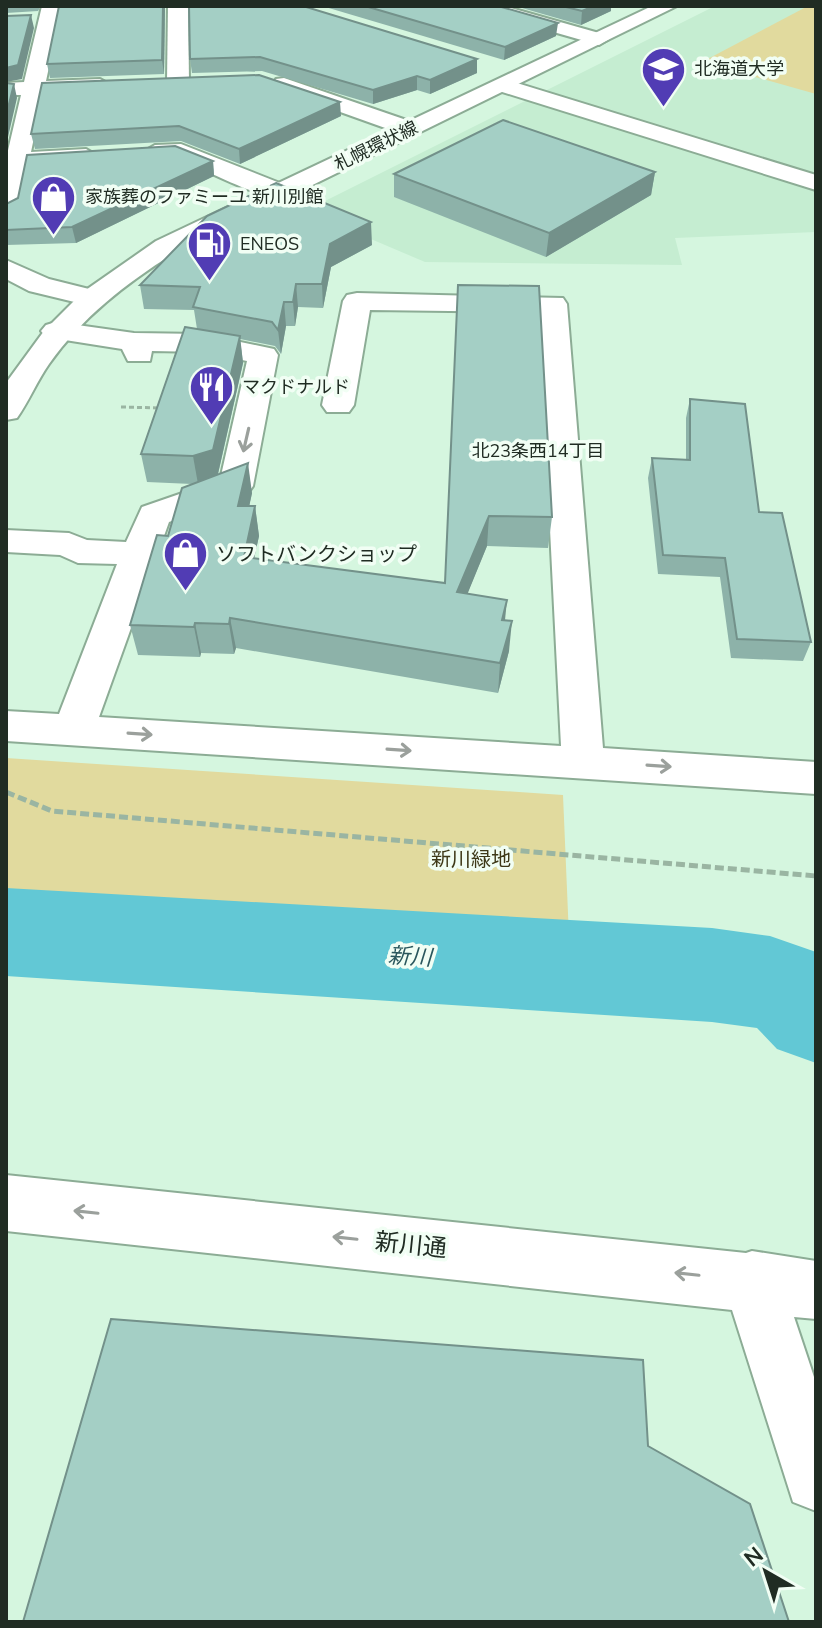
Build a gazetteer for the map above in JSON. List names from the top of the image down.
{
  "streets": {
    "street": ["札幌環状線", "新川通"]
  },
  "one_way": ["新川通"],
  "districts": ["北23条西14丁目"],
  "water": ["新川"],
  "parks": ["新川緑地"],
  "places": {
    "school or university": ["北海道大学"],
    "shop": ["家族葬のファミーユ 新川別館", "ソフトバンクショップ"],
    "fuel station": ["ENEOS"],
    "restaurant": ["マクドナルド"]
  },
  "north": "top left"
}
